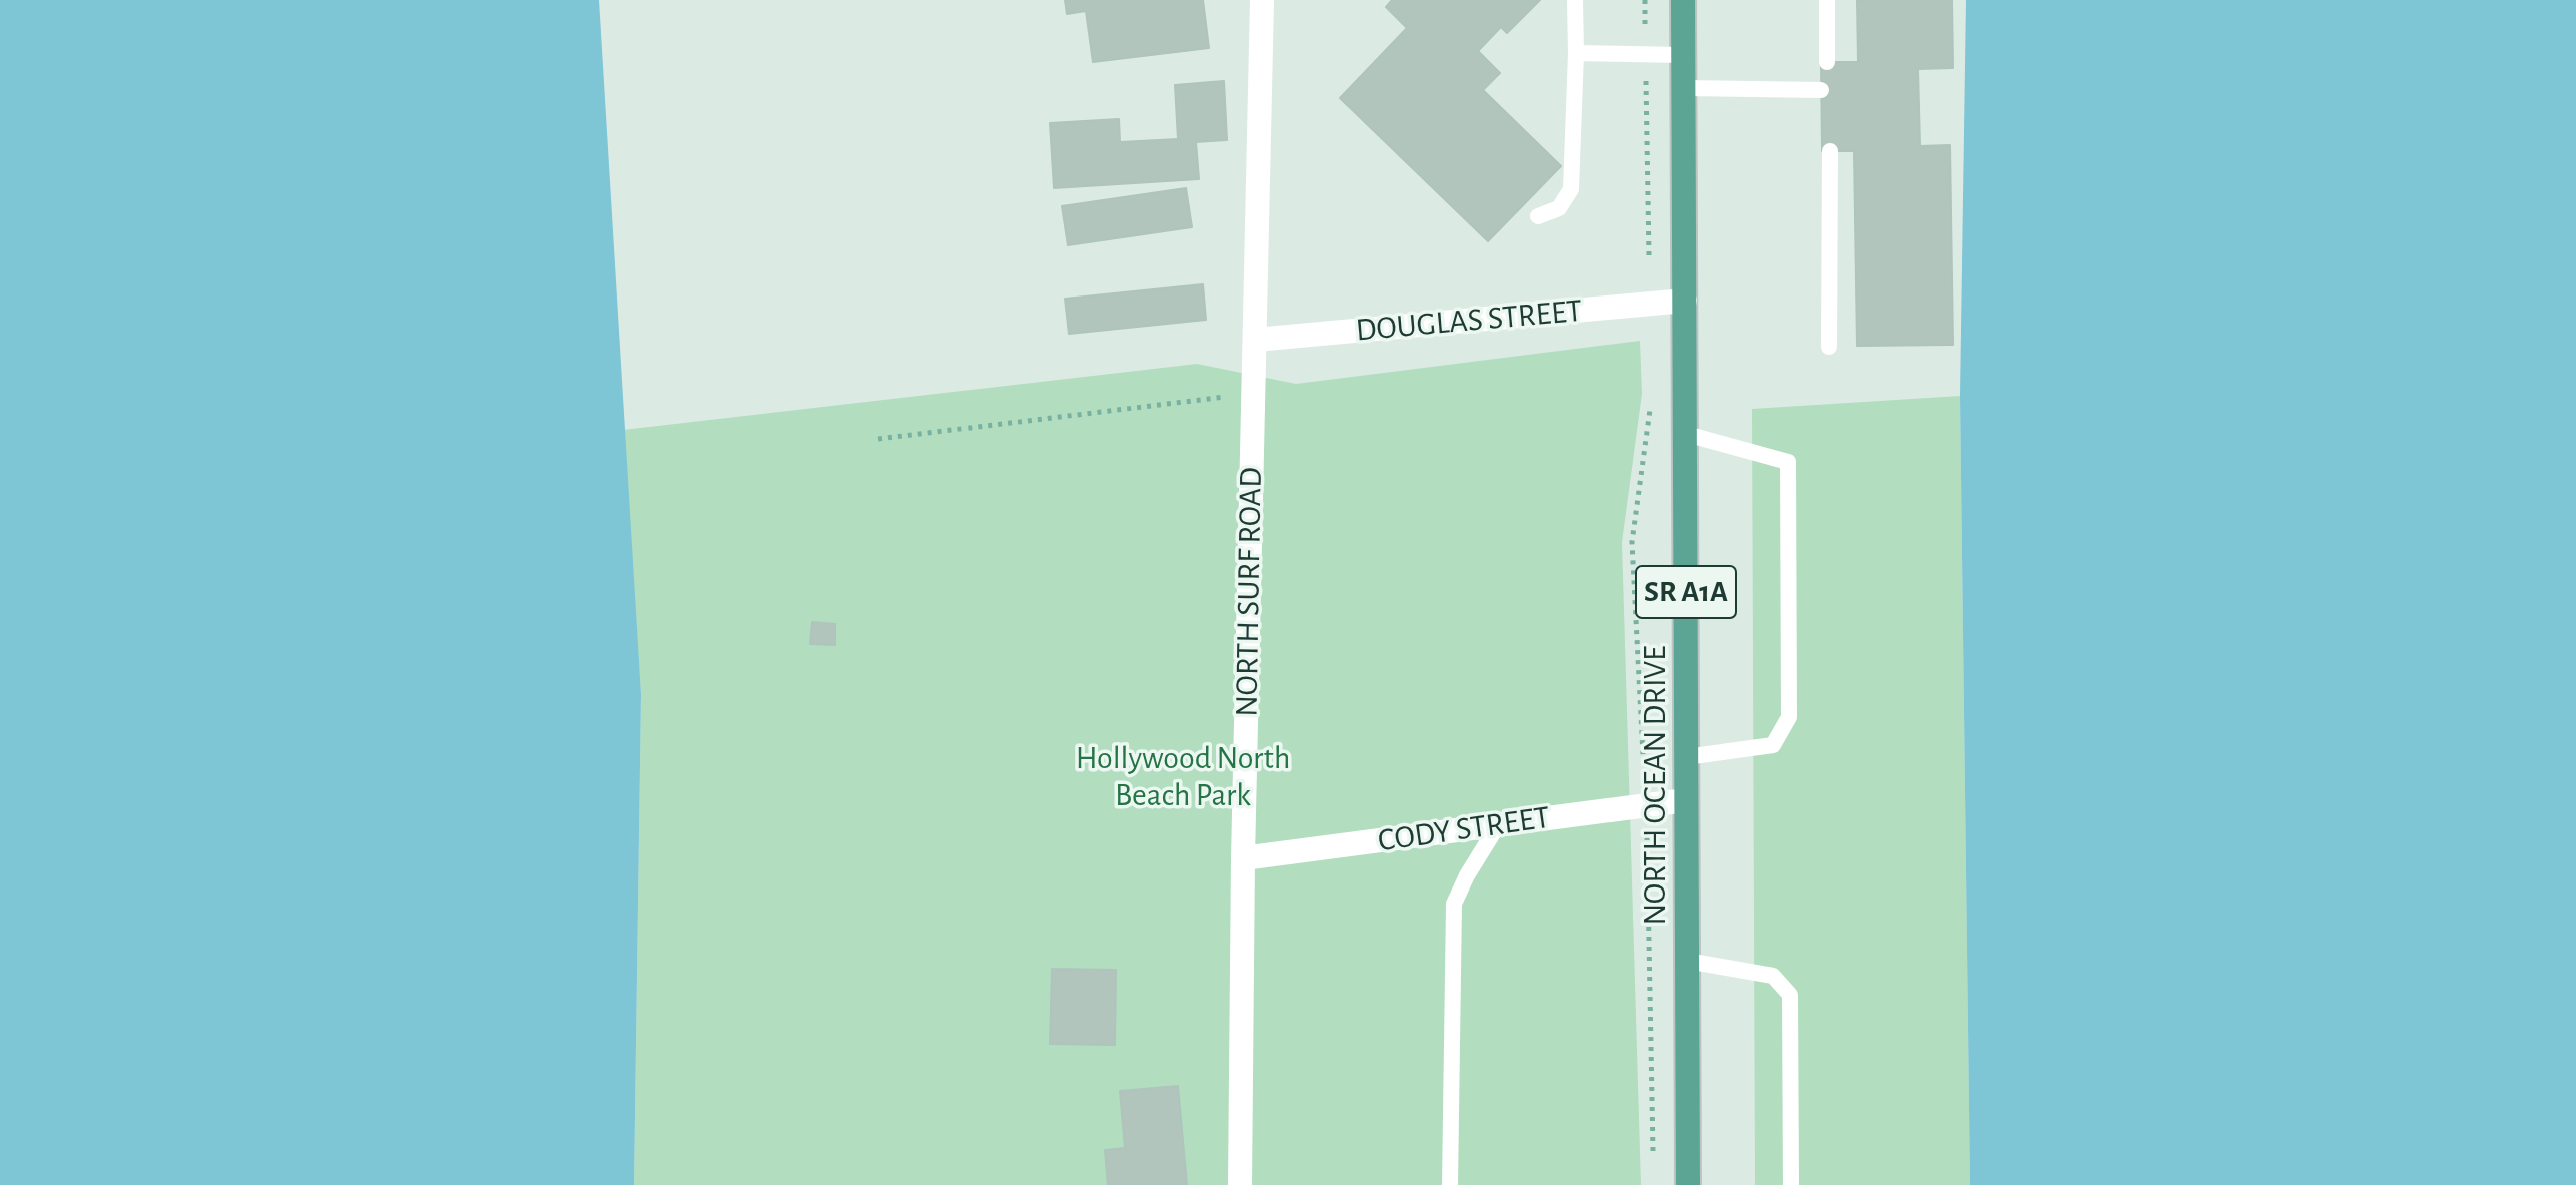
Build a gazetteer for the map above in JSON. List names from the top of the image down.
{
  "streets": {
    "main road": ["SR A1A", "NORTH OCEAN DRIVE"],
    "street": ["DOUGLAS STREET", "NORTH SURF ROAD", "CODY STREET"]
  },
  "crossings": [
    ["DOUGLAS STREET", "NORTH SURF ROAD"],
    ["DOUGLAS STREET", "NORTH OCEAN DRIVE"],
    ["NORTH SURF ROAD", "CODY STREET"],
    ["NORTH OCEAN DRIVE", "CODY STREET"]
  ],
  "parks": ["Hollywood North Beach Park"]
}
